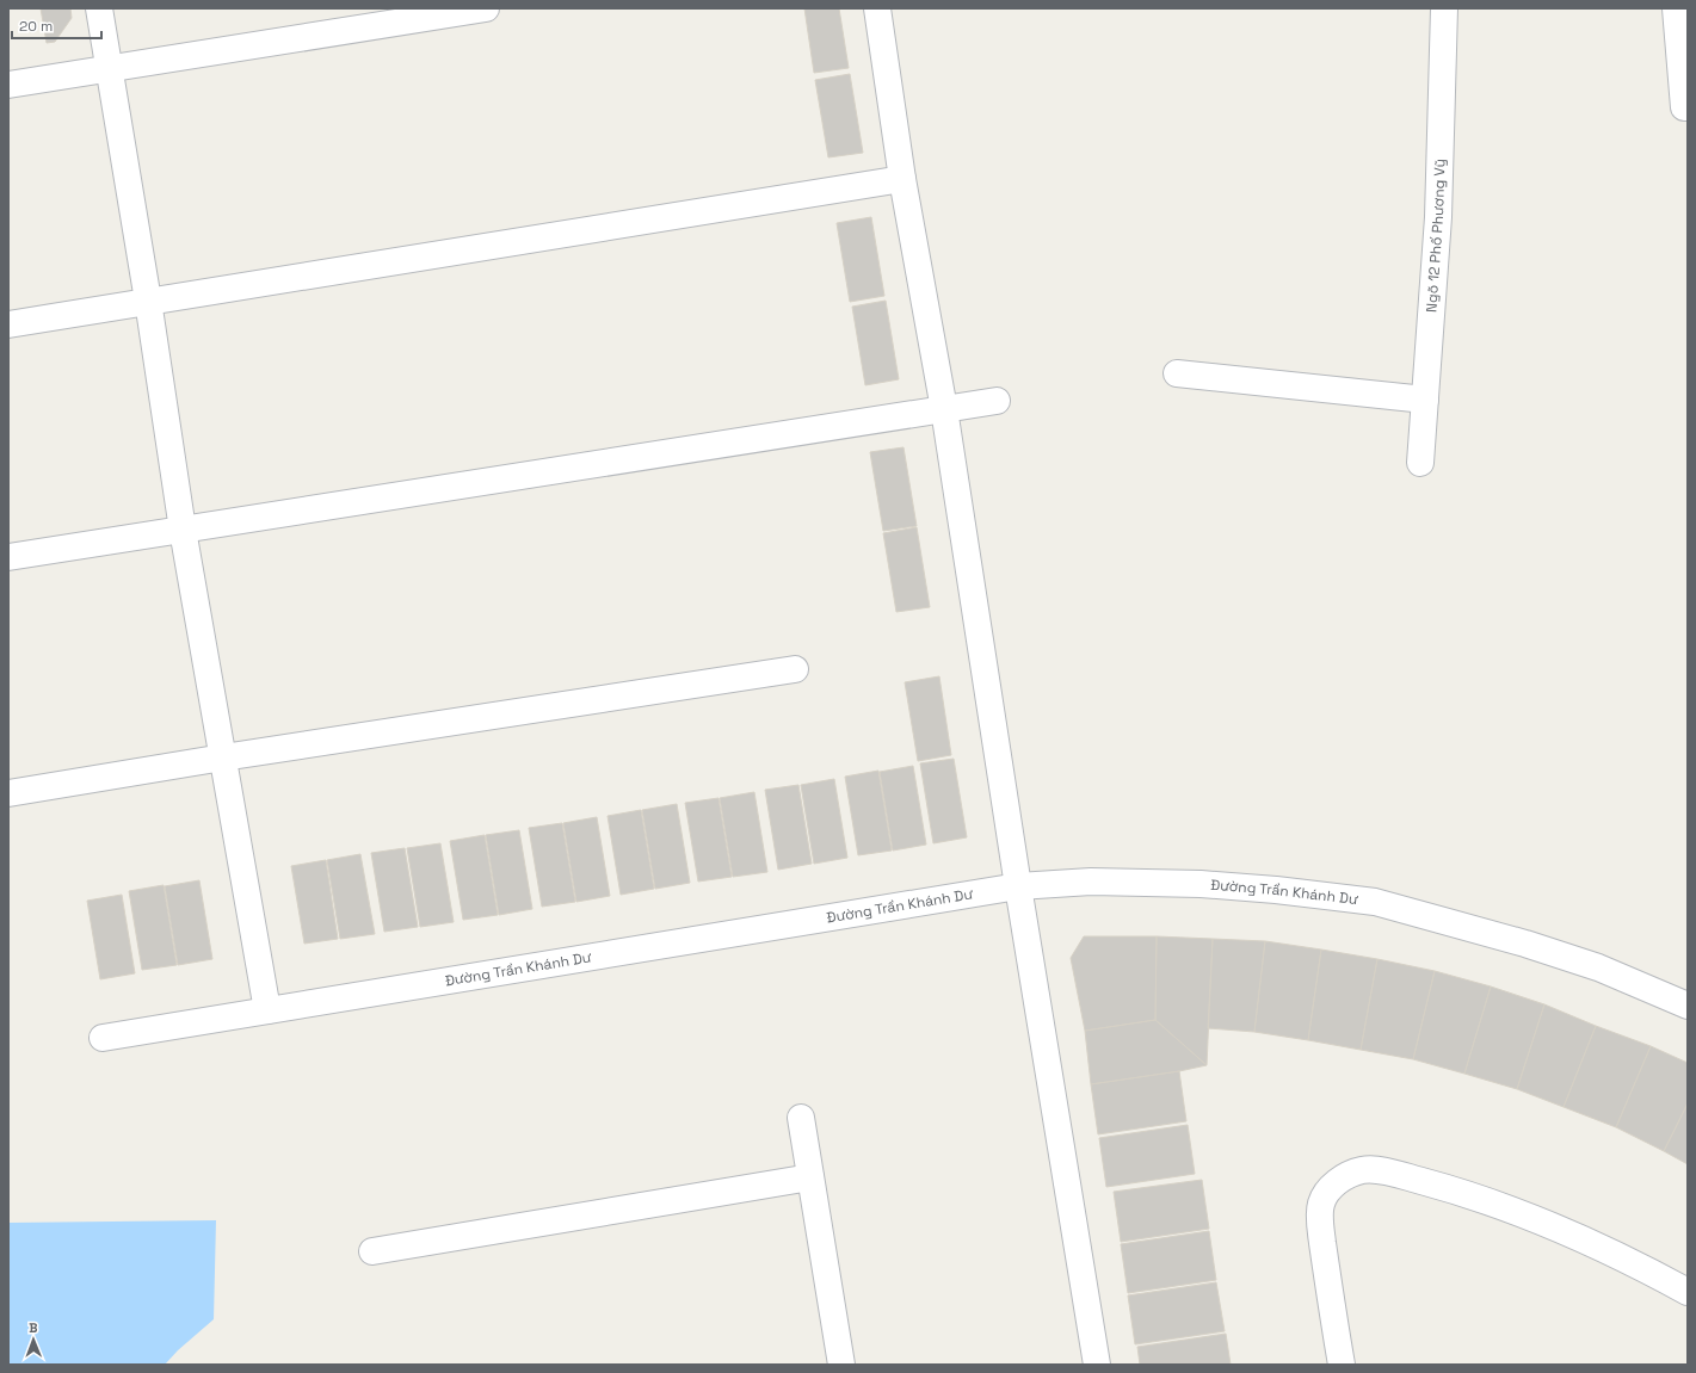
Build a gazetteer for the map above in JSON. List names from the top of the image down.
{
  "streets": {
    "street": ["Ngõ 12 Phố Phương Vỹ", "Đường Trần Khánh Dư"]
  },
  "scale_bar": "20 m",
  "north": "top"
}
